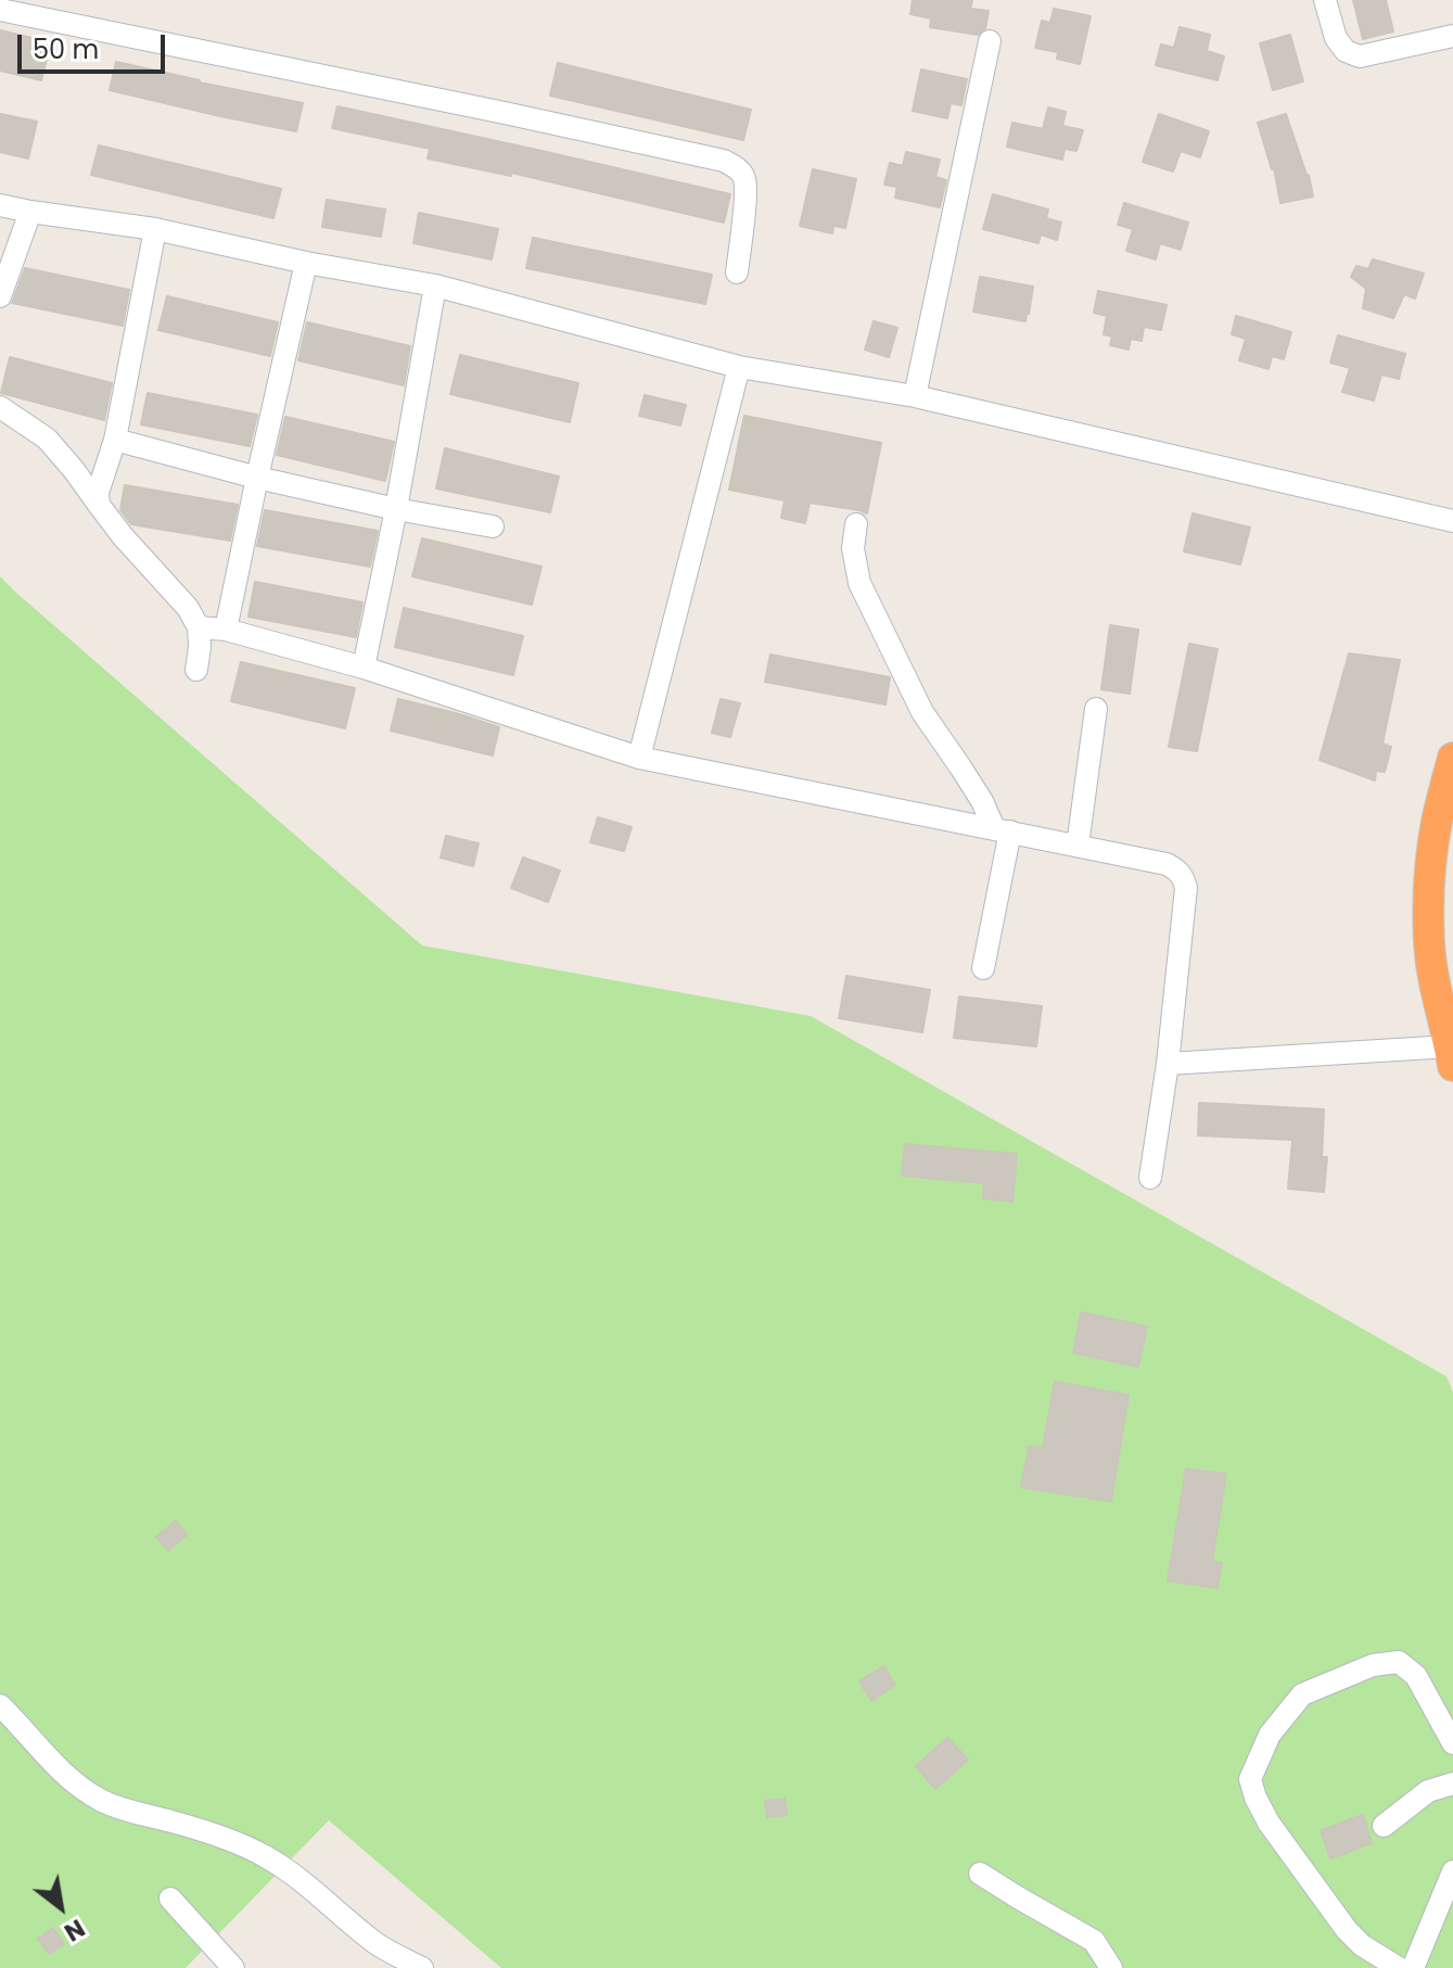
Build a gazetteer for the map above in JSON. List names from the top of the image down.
{
  "scale_bar": "50 m",
  "north": "bottom right"
}
